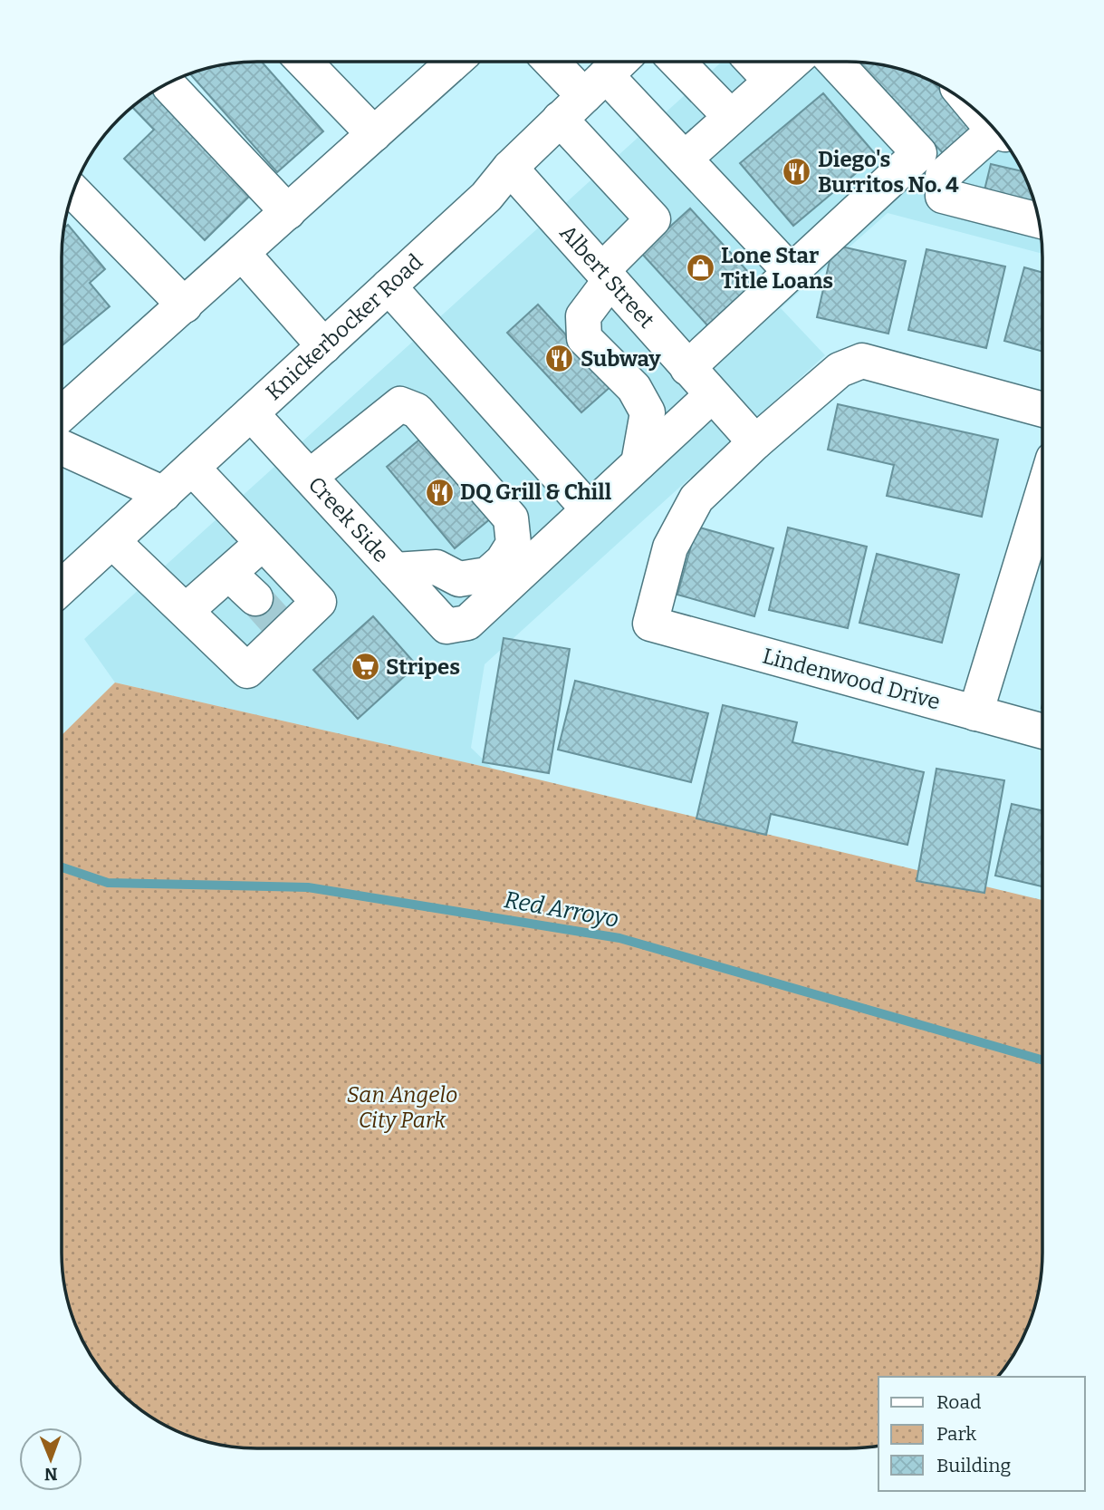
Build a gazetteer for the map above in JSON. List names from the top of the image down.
{
  "streets": {
    "street": [
      "Albert Street",
      "Knickerbocker Road",
      "Creek Side",
      "Lindenwood Drive"
    ]
  },
  "crossings": [
    ["Albert Street", "Knickerbocker Road"],
    ["Albert Street", "Lindenwood Drive"],
    ["Knickerbocker Road", "Creek Side"]
  ],
  "water": ["Red Arroyo"],
  "parks": ["San Angelo City Park"],
  "places": {
    "restaurant": ["Diego's Burritos No. 4", "Subway", "DQ Grill & Chill"],
    "shop": ["Lone Star Title Loans"],
    "supermarket": ["Stripes"]
  },
  "legend": ["Road", "Park", "Building"],
  "north": "bottom"
}
